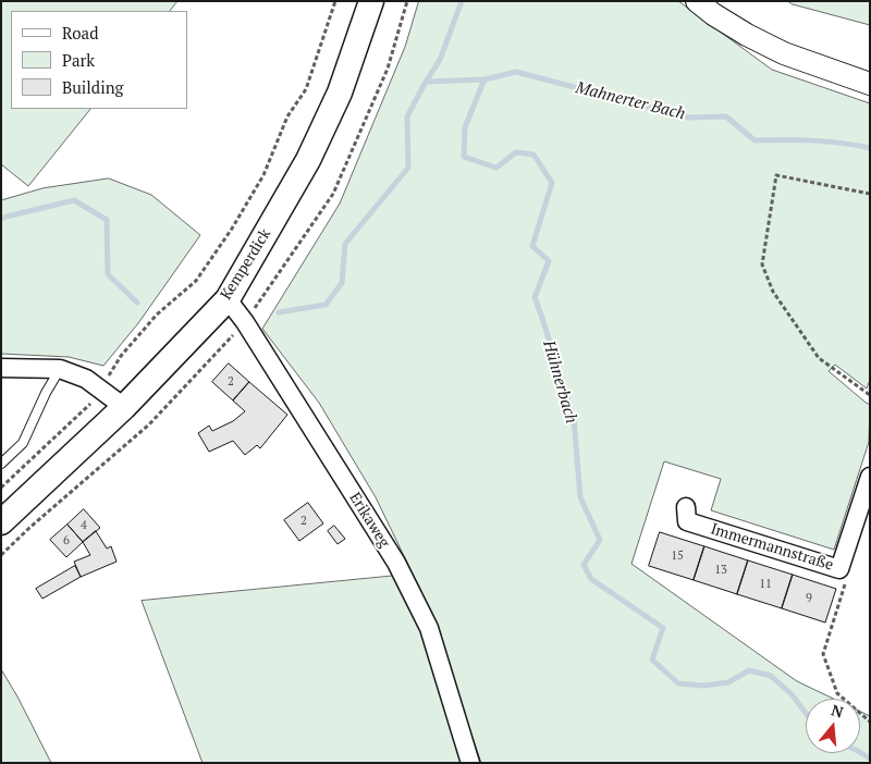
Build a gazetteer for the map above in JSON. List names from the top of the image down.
{
  "streets": {
    "main road": ["Kemperdick"],
    "street": ["Erikaweg", "Immermannstraße"]
  },
  "crossings": [
    ["Kemperdick", "Erikaweg"]
  ],
  "water": ["Mahnerter Bach", "Hühnerbach"],
  "house_numbers": [
    "2",
    "2",
    "4",
    "6",
    "15",
    "13",
    "11",
    "9"
  ],
  "legend": ["Road", "Park", "Building"],
  "north": "top"
}
